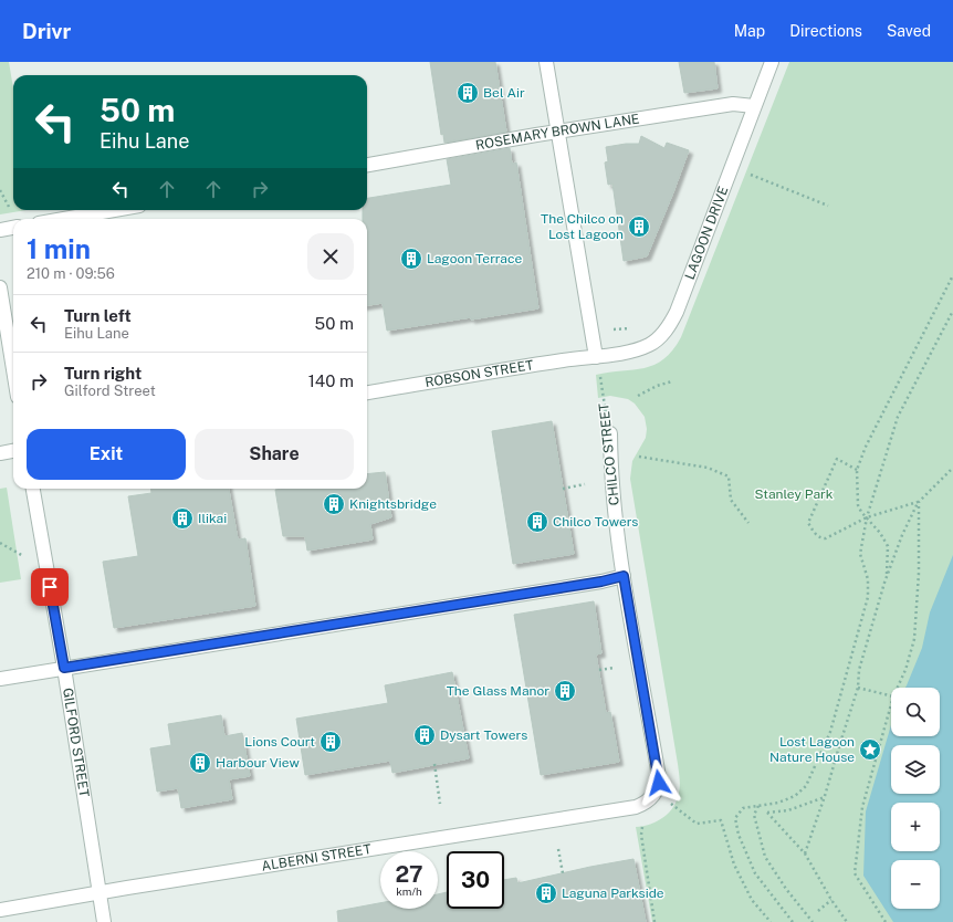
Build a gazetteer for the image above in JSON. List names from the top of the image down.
{
  "streets": {
    "street": [
      "ROSEMARY BROWN LANE",
      "LAGOON DRIVE",
      "ROBSON STREET",
      "CHILCO STREET",
      "GILFORD STREET",
      "ALBERNI STREET"
    ]
  },
  "crossings": [
    ["ROSEMARY BROWN LANE", "LAGOON DRIVE"],
    ["LAGOON DRIVE", "ROBSON STREET"],
    ["LAGOON DRIVE", "CHILCO STREET"],
    ["ROBSON STREET", "CHILCO STREET"],
    ["CHILCO STREET", "ALBERNI STREET"],
    ["GILFORD STREET", "ALBERNI STREET"]
  ],
  "parks": ["Stanley Park"],
  "places": {
    "building": [
      "Bel Air",
      "The Chilco on Lost Lagoon",
      "Lagoon Terrace",
      "Knightsbridge",
      "Ilikai",
      "Chilco Towers",
      "The Glass Manor",
      "Dysart Towers",
      "Lions Court",
      "Harbour View",
      "Laguna Parkside"
    ],
    "place": ["Lost Lagoon Nature House"]
  },
  "page": {
    "header": "Drivr",
    "nav": ["Map", "Directions", "Saved"],
    "turn": ["50 m", "Eihu Lane"],
    "heading": ["1 min", "210 m · 09:56"],
    "list": [
      {
        "name": "Turn left",
        "note": "Eihu Lane",
        "value": "50 m"
      },
      {
        "name": "Turn right",
        "note": "Gilford Street",
        "value": "140 m"
      }
    ],
    "buttons": ["Exit", "Share"],
    "map_buttons": ["+", "−"],
    "speed": "27 km/h",
    "limit": "30"
  }
}
